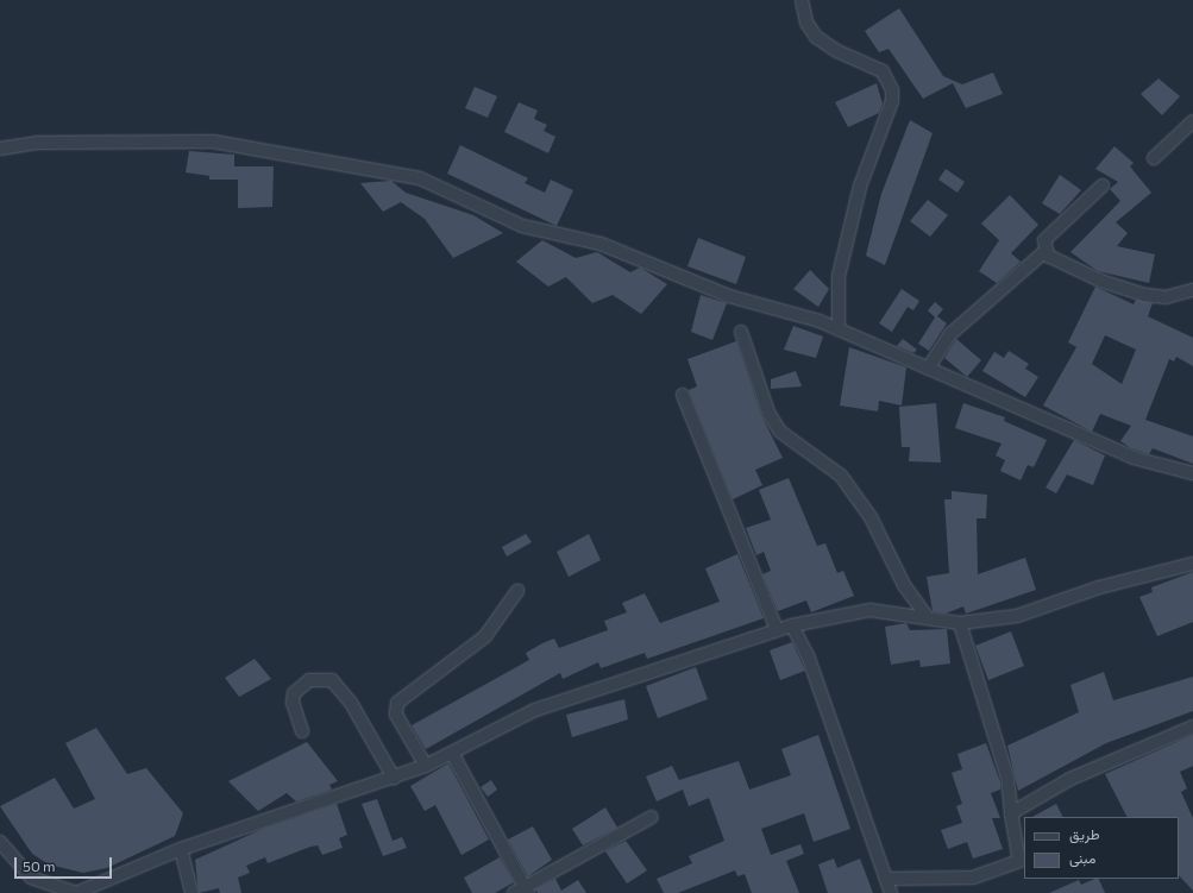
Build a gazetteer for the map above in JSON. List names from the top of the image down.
{
  "legend": ["طريق", "مبنى"],
  "scale_bar": "50 m"
}
